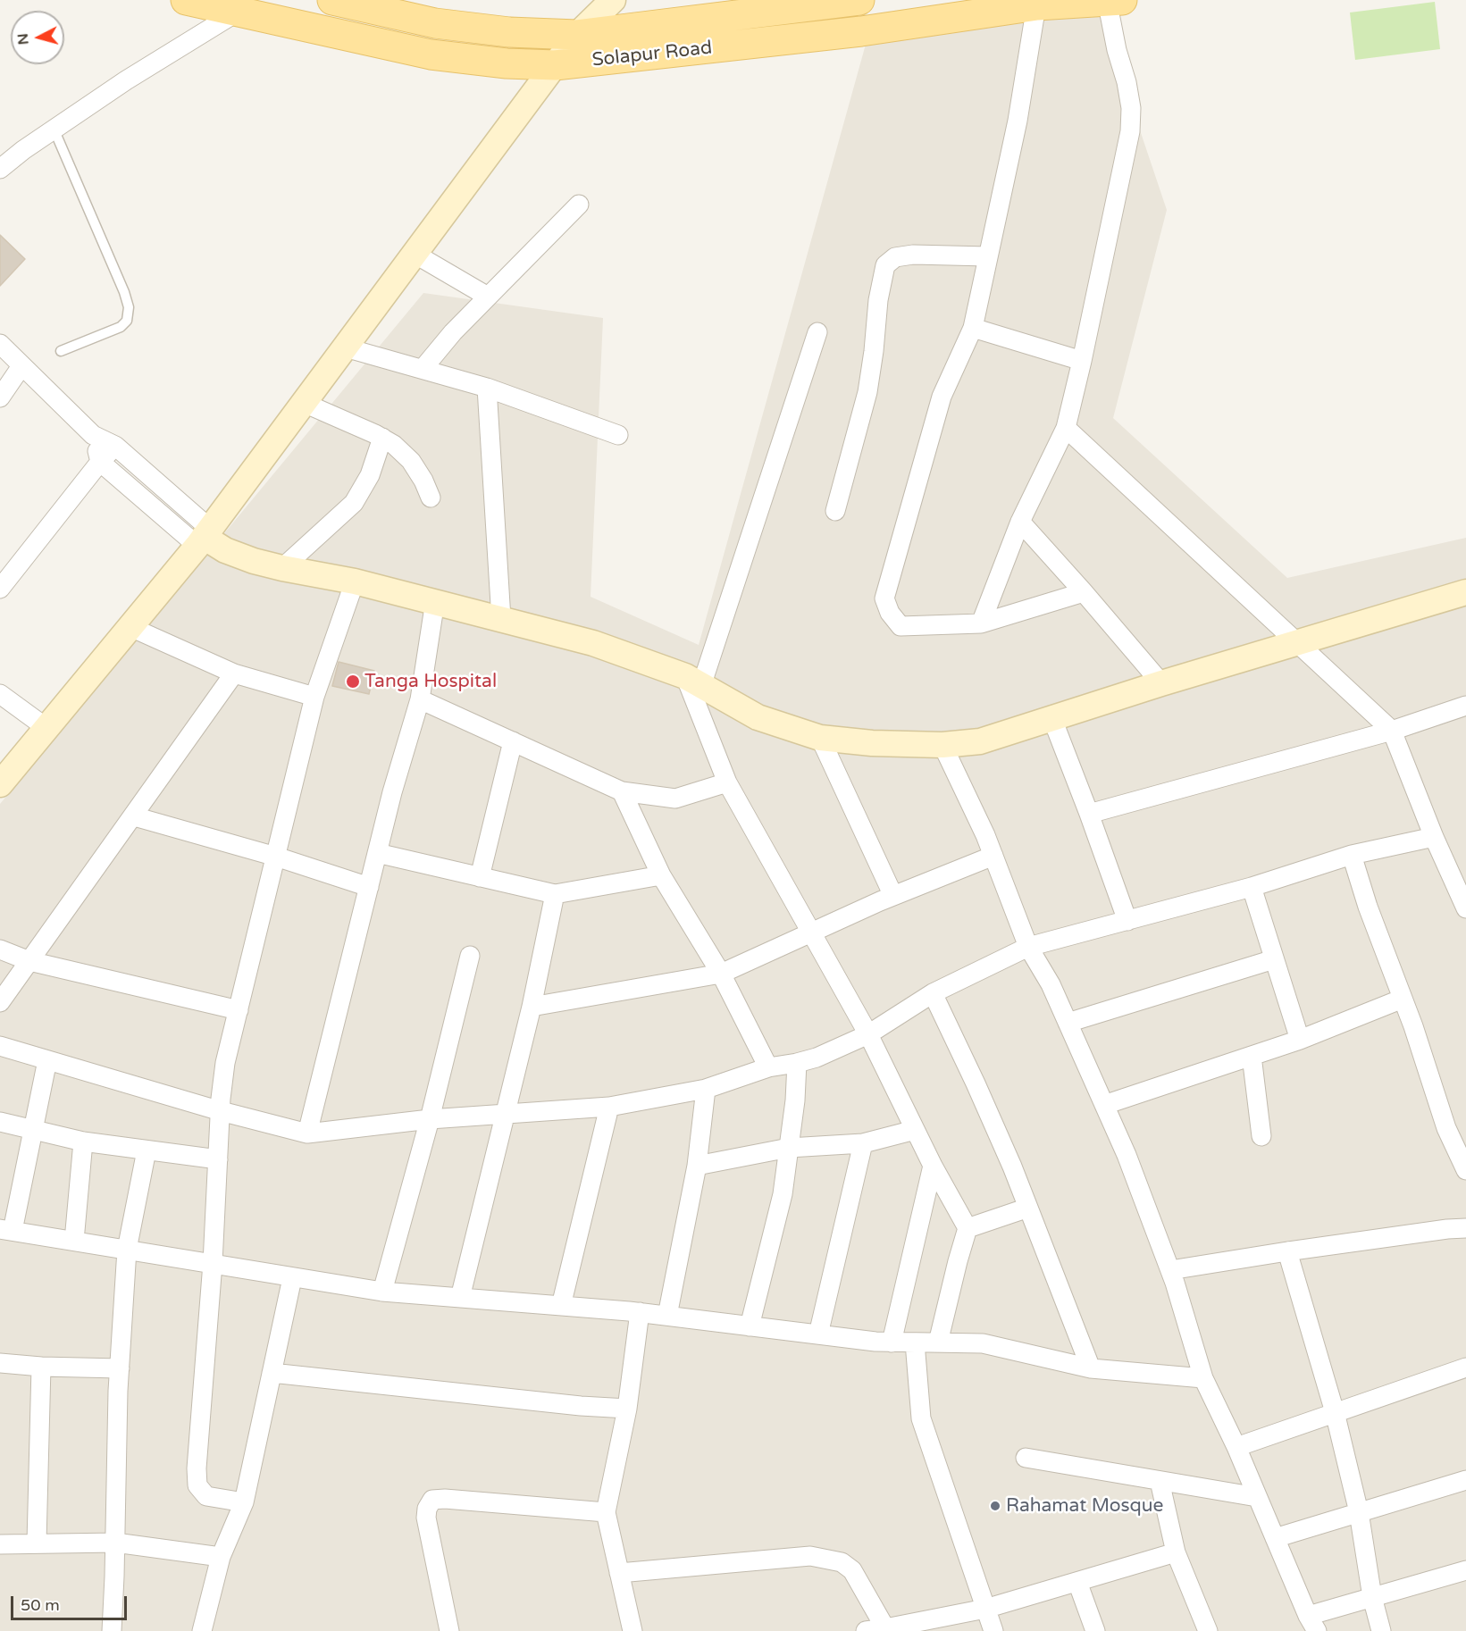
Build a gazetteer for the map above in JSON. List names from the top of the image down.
{
  "streets": {
    "main road": ["Solapur Road"]
  },
  "places": ["Tanga Hospital", "Rahamat Mosque"],
  "scale_bar": "50 m",
  "north": "left"
}
